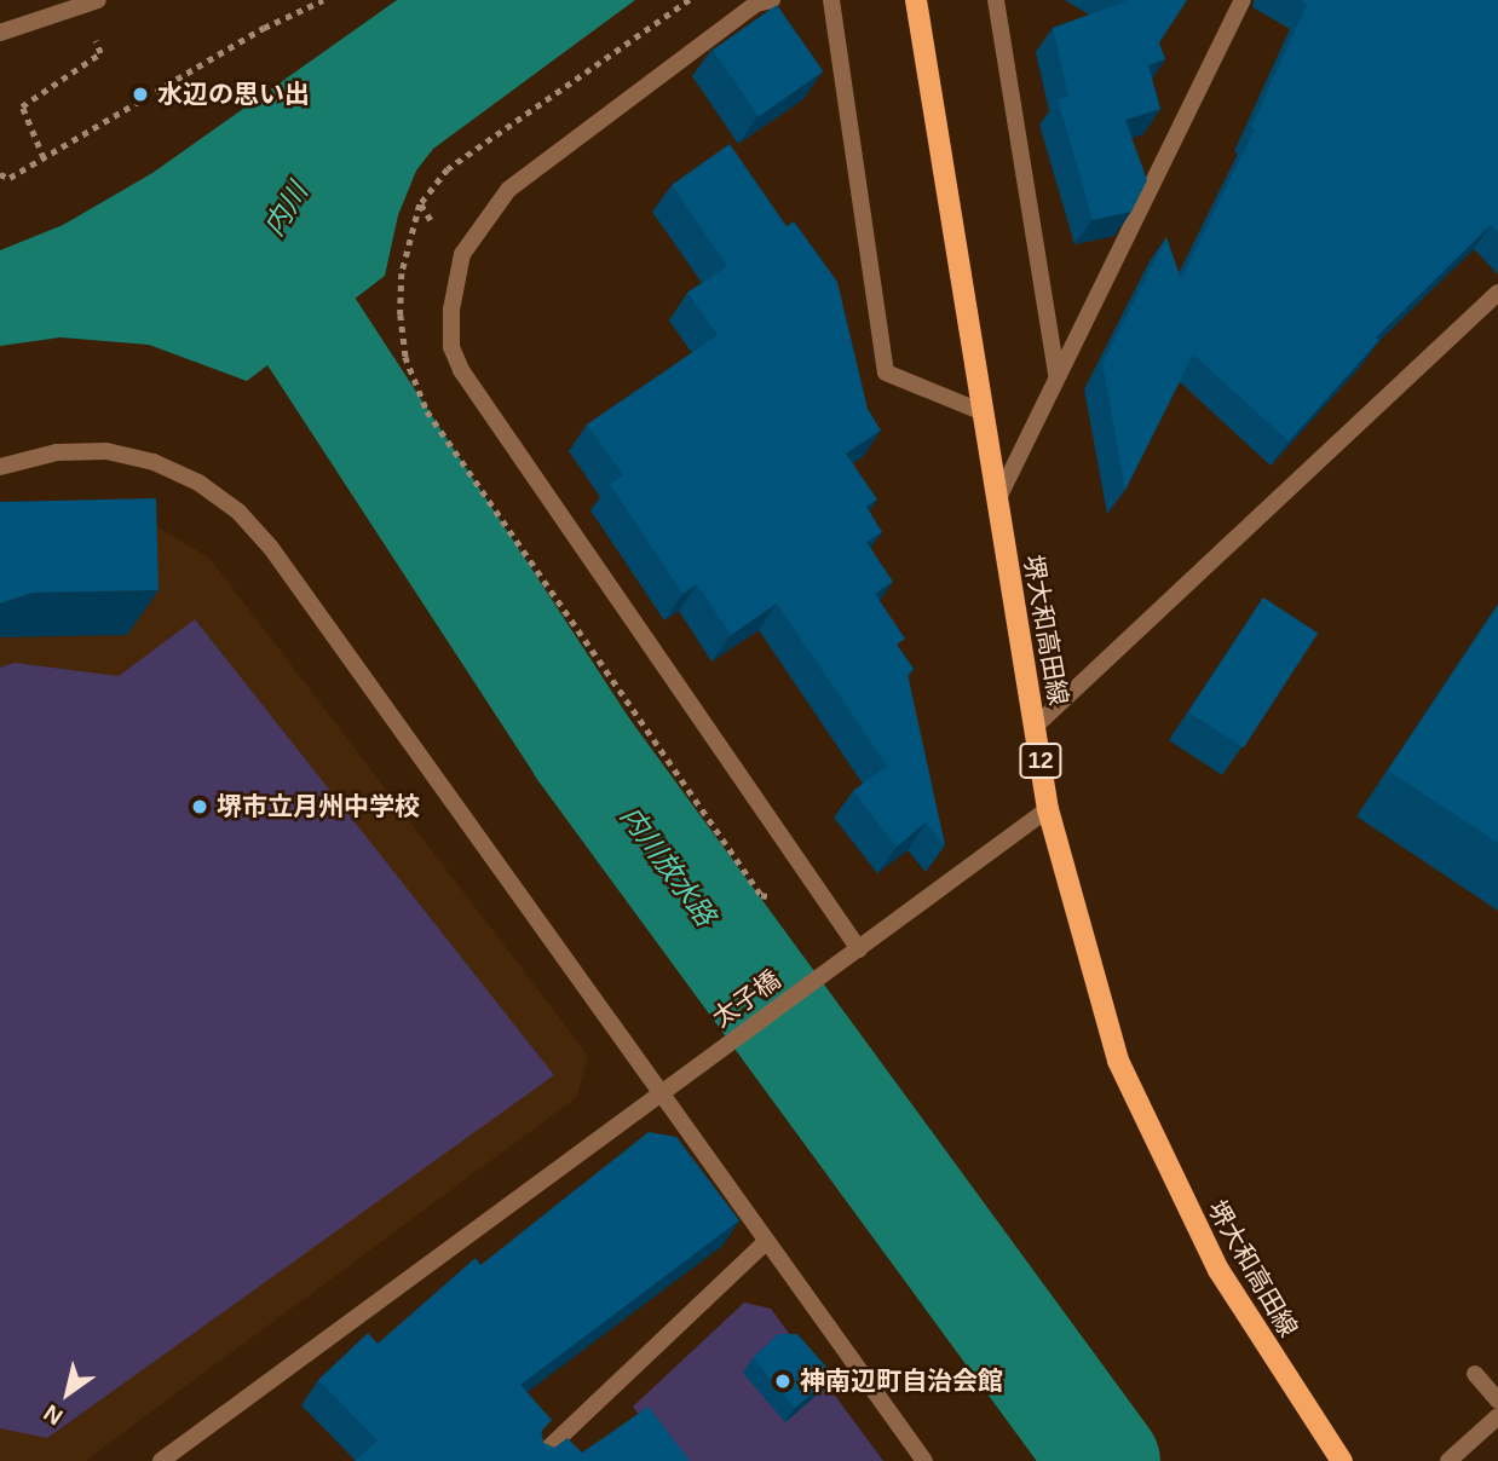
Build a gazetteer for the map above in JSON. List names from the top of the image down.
{
  "streets": {
    "main road": ["堺大和高田線", "12"],
    "street": ["太子橋"]
  },
  "crossings": [
    ["堺大和高田線", "太子橋"]
  ],
  "water": ["内川", "内川放水路"],
  "places": ["水辺の思い出", "堺市立月州中学校", "神南辺町自治会館"],
  "north": "bottom left"
}
